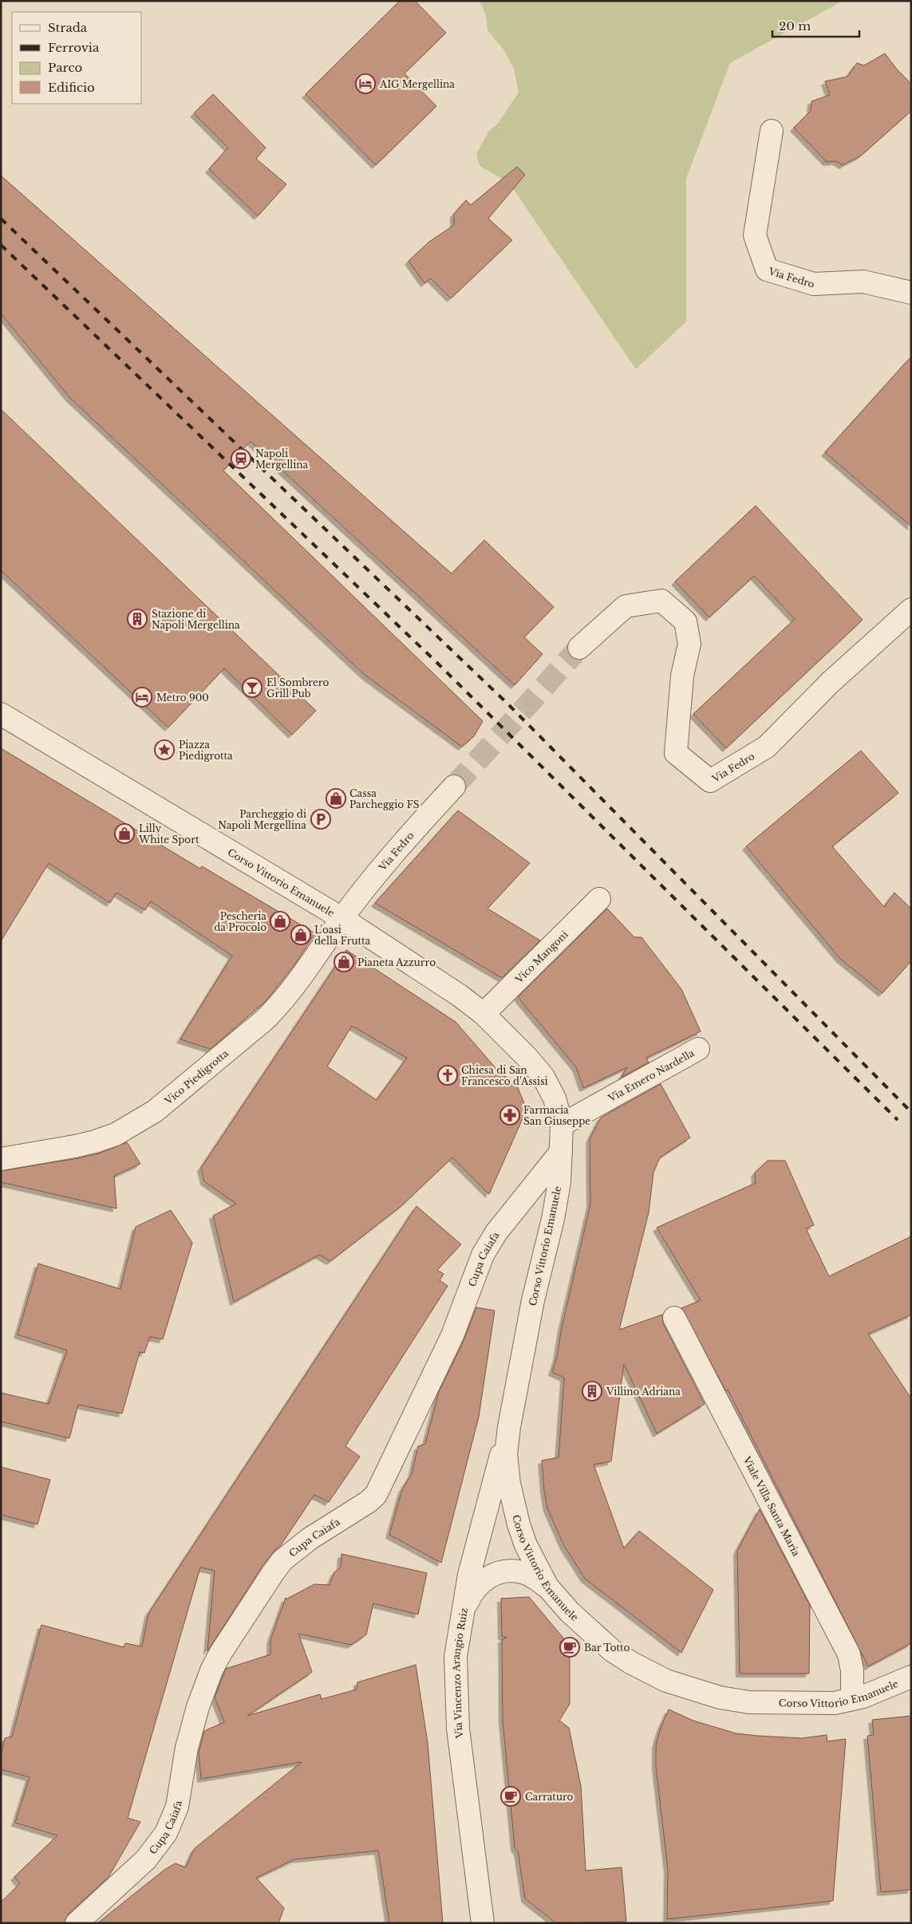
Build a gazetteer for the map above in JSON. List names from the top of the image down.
{
  "streets": {
    "street": [
      "Via Fedro",
      "Corso Vittorio Emanuele",
      "Vico Mangoni",
      "Via Emero Nardella",
      "Vico Piedigrotta",
      "Cupa Caiafa",
      "Viale Villa Santa Maria",
      "Via Vincenzo Arangio Ruiz"
    ]
  },
  "crossings": [
    ["Via Fedro", "Corso Vittorio Emanuele"],
    ["Via Fedro", "Vico Piedigrotta"],
    ["Corso Vittorio Emanuele", "Vico Mangoni"],
    ["Corso Vittorio Emanuele", "Via Emero Nardella"],
    ["Corso Vittorio Emanuele", "Vico Piedigrotta"],
    ["Corso Vittorio Emanuele", "Cupa Caiafa"],
    ["Corso Vittorio Emanuele", "Viale Villa Santa Maria"],
    ["Corso Vittorio Emanuele", "Via Vincenzo Arangio Ruiz"]
  ],
  "places": {
    "hotel": ["AIG Mergellina", "Metro 900"],
    "station": ["Napoli Mergellina"],
    "building": ["Stazione di Napoli Mergellina", "Villino Adriana"],
    "bar": ["El Sombrero Grill Pub"],
    "place": ["Piazza Piedigrotta"],
    "shop": [
      "Cassa Parcheggio FS",
      "Lilly White Sport",
      "Pescheria da Procolo",
      "L'oasi della Frutta",
      "Pianeta Azzurro"
    ],
    "parking": ["Parcheggio di Napoli Mergellina"],
    "church": ["Chiesa di San Francesco d'Assisi"],
    "pharmacy": ["Farmacia San Giuseppe"],
    "cafe": ["Bar Totto", "Carraturo"]
  },
  "legend": [
    "Strada",
    "Ferrovia",
    "Parco",
    "Edificio"
  ],
  "scale_bar": "20 m"
}
